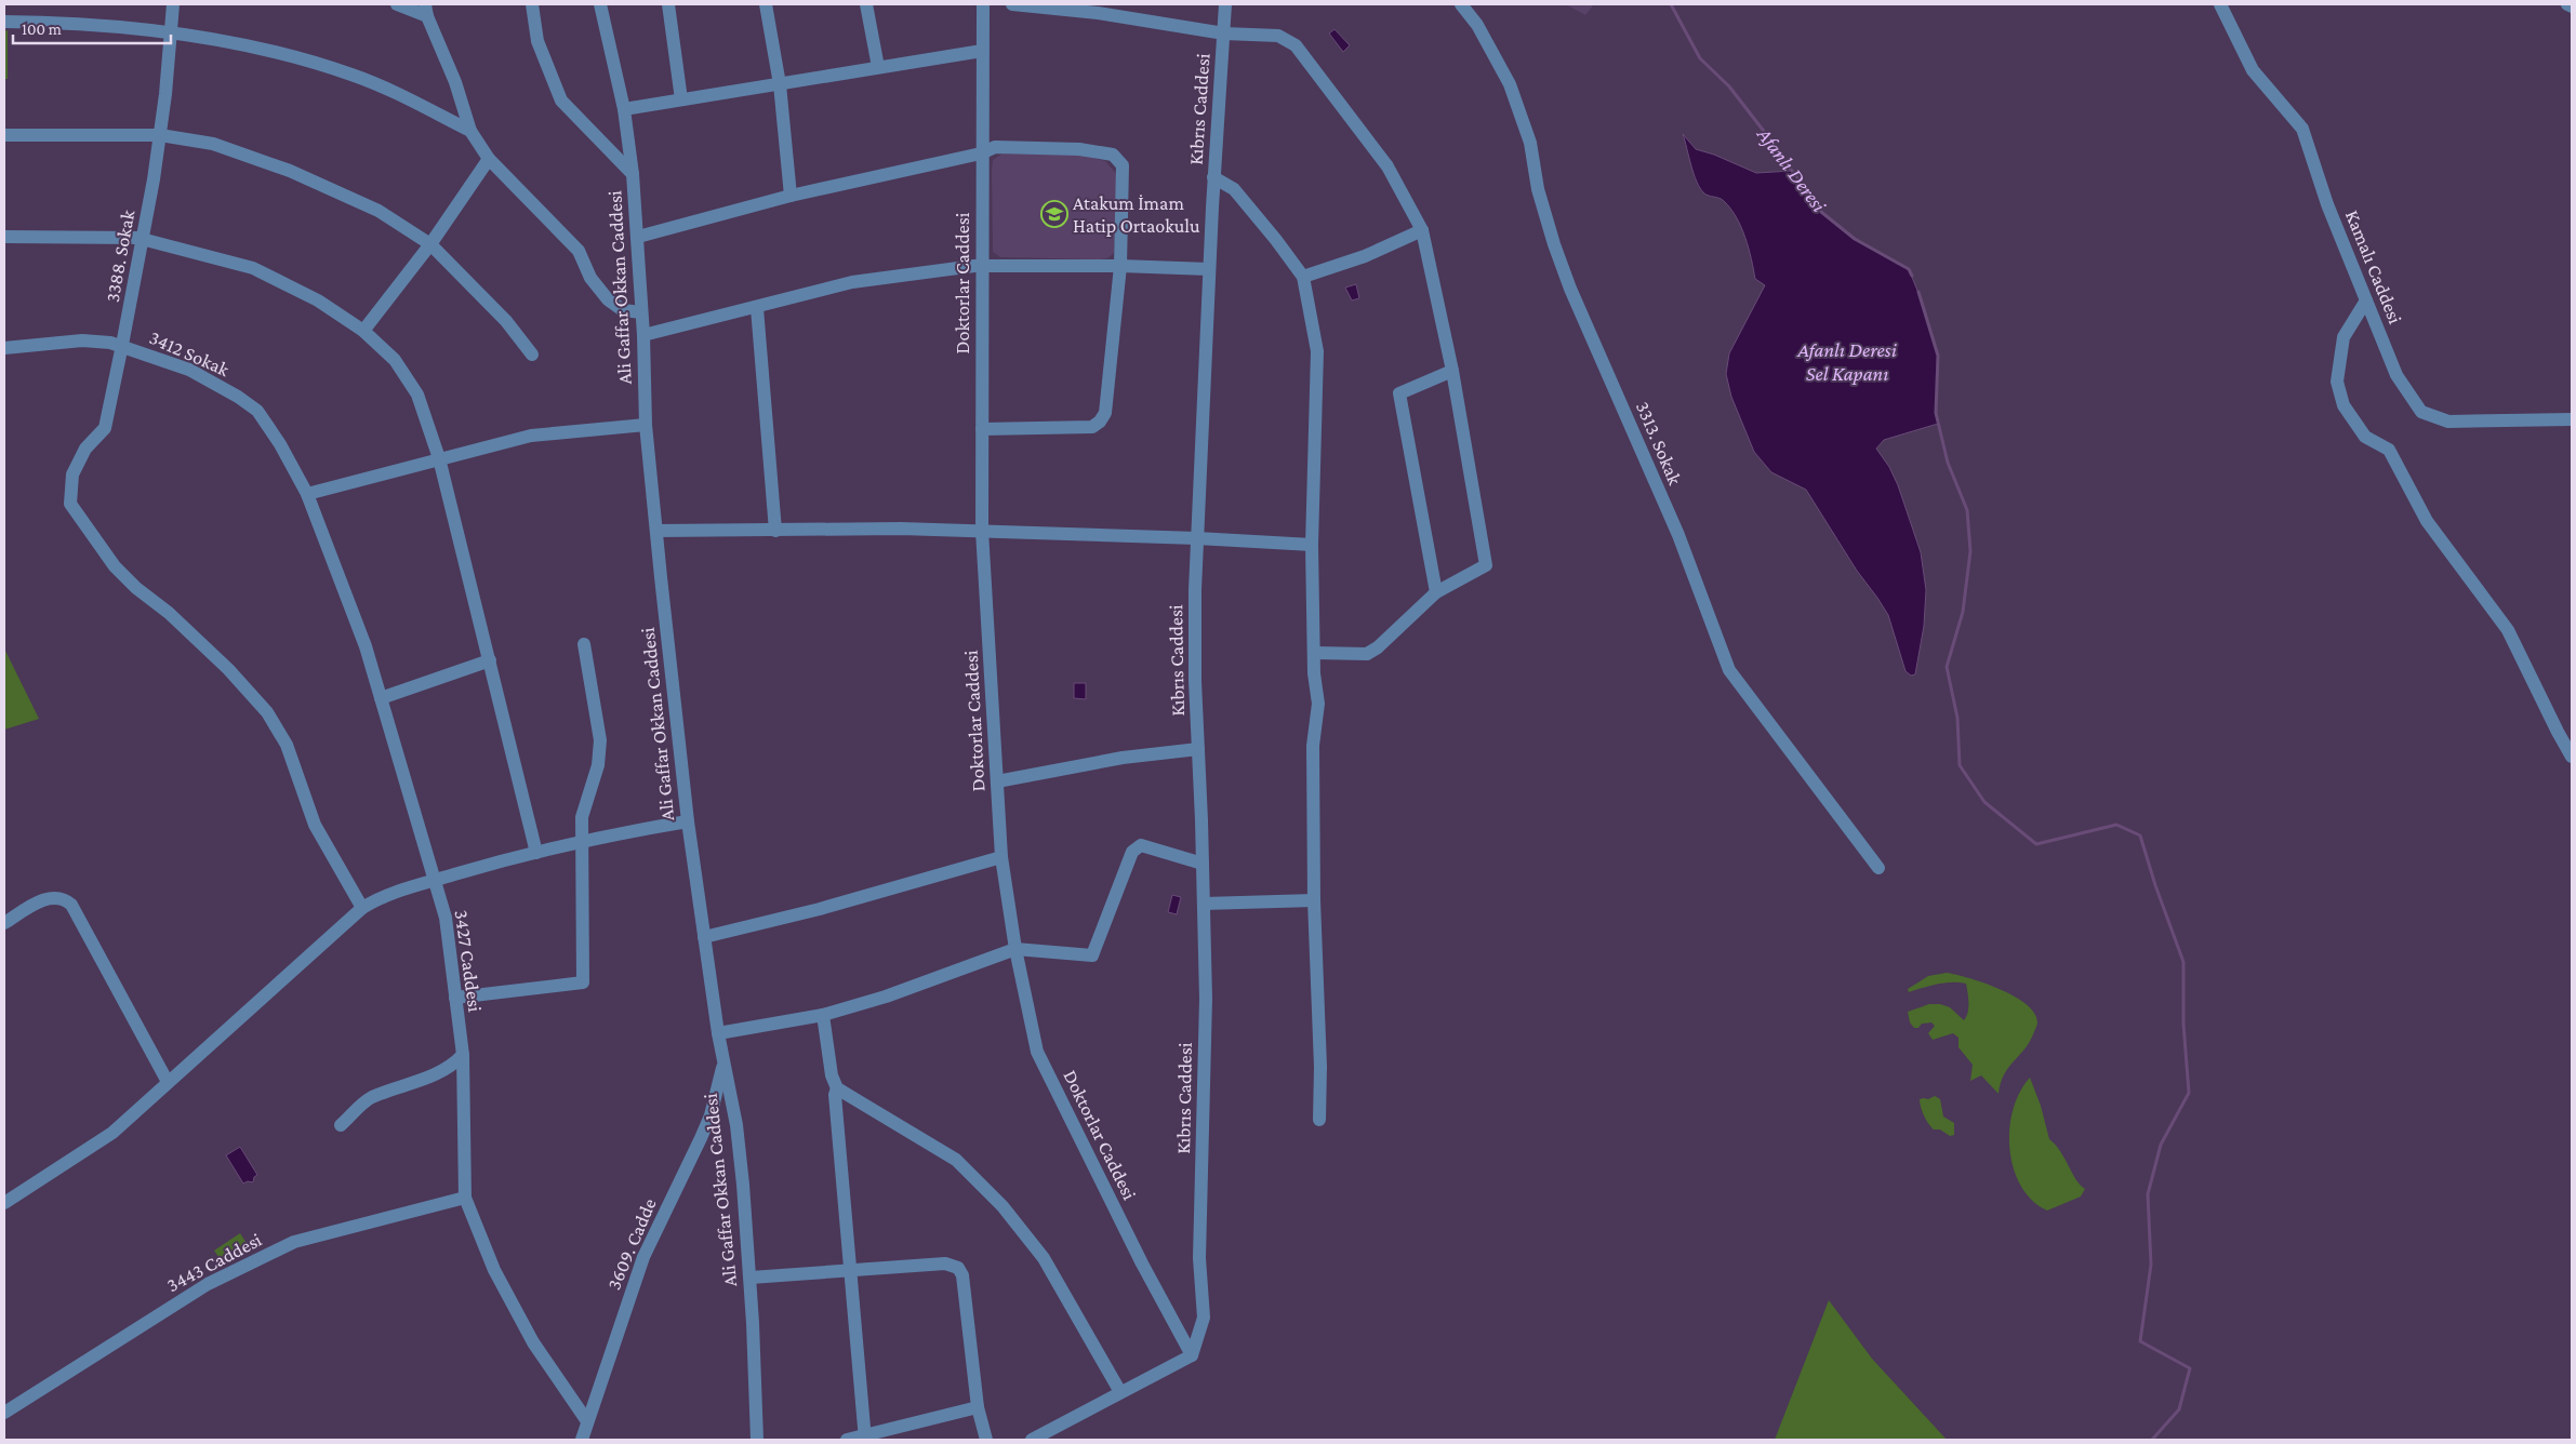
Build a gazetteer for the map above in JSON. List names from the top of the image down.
{
  "streets": {
    "street": [
      "Kıbrıs Caddesi",
      "3388. Sokak",
      "Kamalı Caddesi",
      "Doktorlar Caddesi",
      "Ali Gaffar Okkan Caddesi",
      "3412 Sokak",
      "3313. Sokak",
      "3427 Caddesi",
      "3609. Cadde",
      "3443 Caddesi"
    ]
  },
  "crossings": [
    ["Kıbrıs Caddesi", "Doktorlar Caddesi"],
    ["3388. Sokak", "3412 Sokak"],
    ["Ali Gaffar Okkan Caddesi", "3609. Cadde"],
    ["3412 Sokak", "3427 Caddesi"],
    ["3427 Caddesi", "3609. Cadde"],
    ["3427 Caddesi", "3443 Caddesi"]
  ],
  "water": ["Afanlı Deresi", "Afanlı Deresi Sel Kapanı"],
  "places": {
    "school or university": ["Atakum İmam Hatip Ortaokulu"]
  },
  "scale_bar": "100 m"
}
